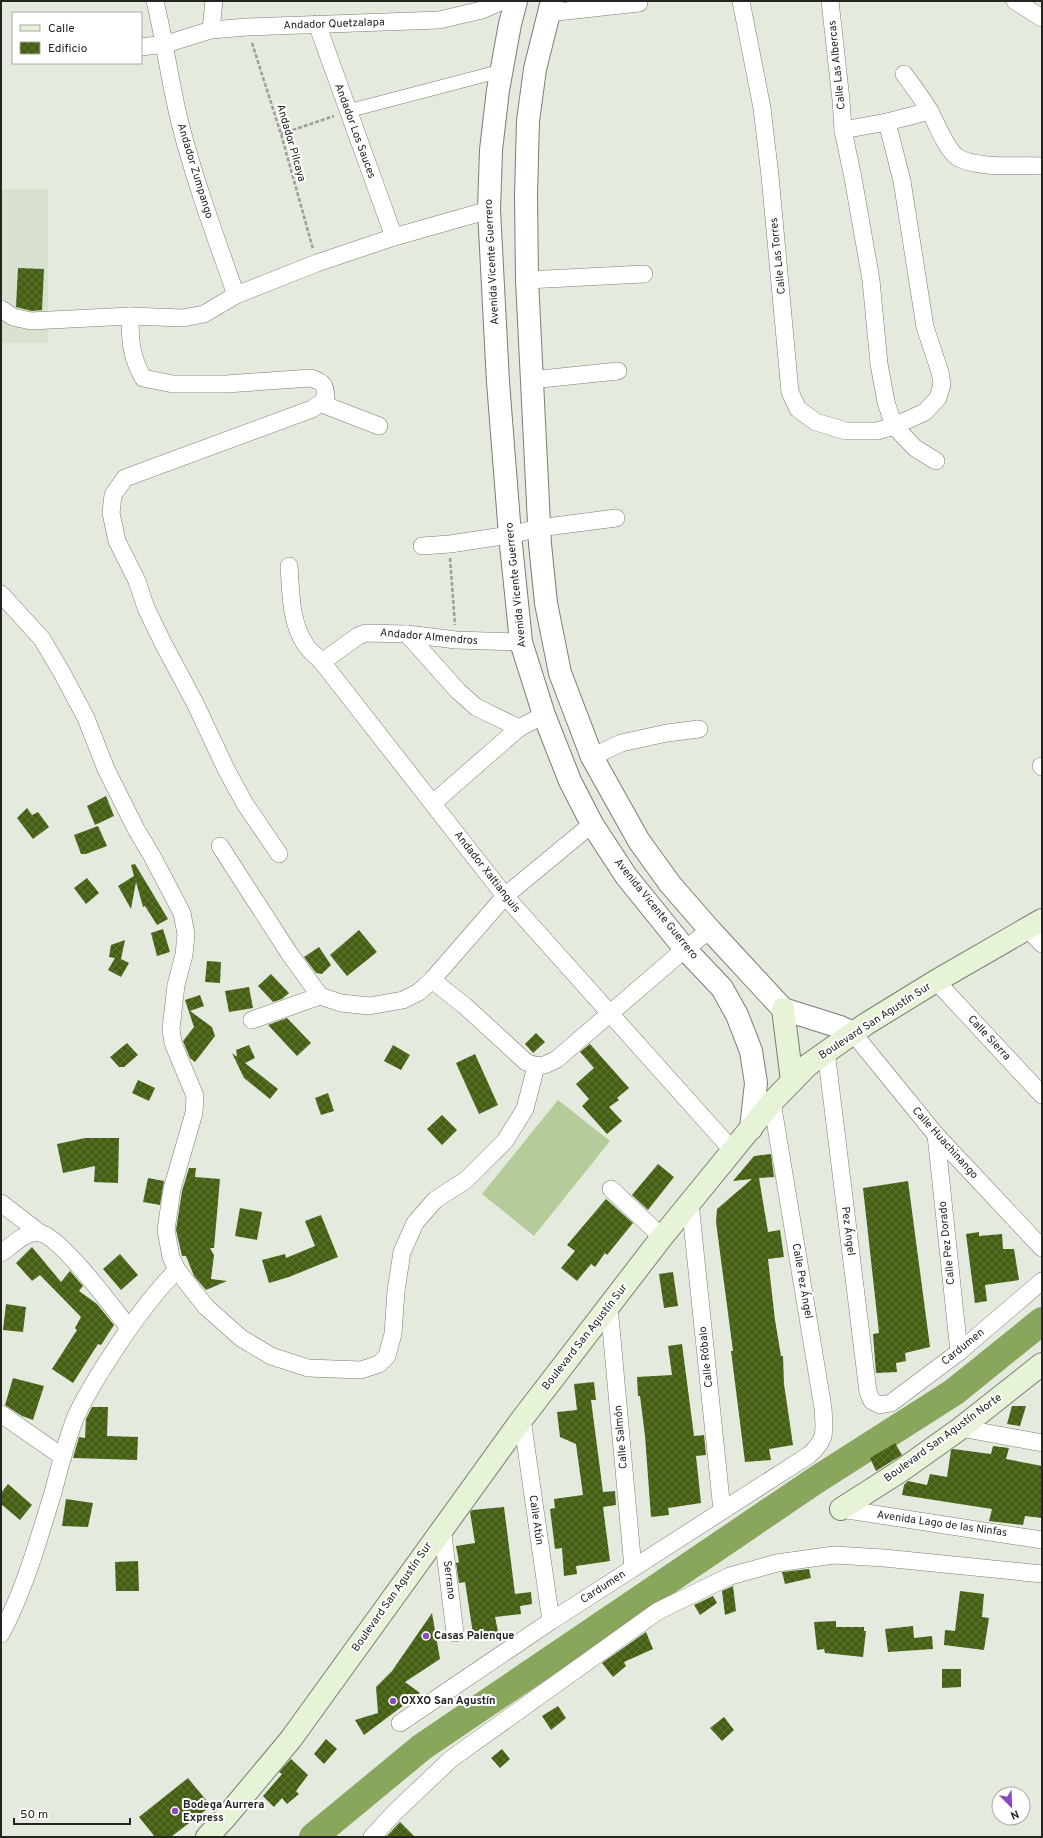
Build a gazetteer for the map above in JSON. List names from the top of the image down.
{
  "streets": {
    "main road": ["Boulevard San Agustín Sur", "Boulevard San Agustín Norte"],
    "street": [
      "Andador Quetzalapa",
      "Calle Las Albercas",
      "Andador Los Sauces",
      "Andador Zumpango",
      "Calle Las Torres",
      "Avenida Vicente Guerrero",
      "Andador Almendros",
      "Andador Xaltianguis",
      "Calle Sierra",
      "Calle Huachinango",
      "Pez Ángel",
      "Calle Pez Dorado",
      "Calle Pez Ángel",
      "Cardumen",
      "Calle Róbalo",
      "Calle Salmón",
      "Calle Atún",
      "Avenida Lago de las Ninfas",
      "Serrano"
    ],
    "path": ["Andador Pilcaya"]
  },
  "crossings": [
    ["Andador Quetzalapa", "Andador Los Sauces"],
    ["Andador Quetzalapa", "Andador Pilcaya"],
    ["Andador Quetzalapa", "Andador Zumpango"],
    ["Calle Las Albercas", "Calle Las Torres"],
    ["Avenida Vicente Guerrero", "Andador Almendros"],
    ["Avenida Vicente Guerrero", "Boulevard San Agustín Sur"],
    ["Andador Almendros", "Andador Xaltianguis"],
    ["Andador Xaltianguis", "Boulevard San Agustín Sur"],
    ["Boulevard San Agustín Sur", "Calle Sierra"],
    ["Boulevard San Agustín Sur", "Calle Huachinango"],
    ["Boulevard San Agustín Sur", "Pez Ángel"],
    ["Boulevard San Agustín Sur", "Calle Pez Ángel"],
    ["Boulevard San Agustín Sur", "Calle Róbalo"],
    ["Boulevard San Agustín Sur", "Calle Salmón"],
    ["Boulevard San Agustín Sur", "Calle Atún"],
    ["Boulevard San Agustín Sur", "Serrano"],
    ["Calle Huachinango", "Calle Pez Dorado"],
    ["Pez Ángel", "Cardumen"],
    ["Calle Pez Dorado", "Cardumen"],
    ["Calle Pez Ángel", "Cardumen"],
    ["Cardumen", "Calle Róbalo"],
    ["Cardumen", "Calle Salmón"],
    ["Cardumen", "Calle Atún"],
    ["Boulevard San Agustín Norte", "Avenida Lago de las Ninfas"]
  ],
  "places": ["Casas Palenque", "OXXO San Agustín", "Bodega Aurrera Express"],
  "legend": ["Calle", "Edificio"],
  "scale_bar": "50 m",
  "north": "bottom right"
}
